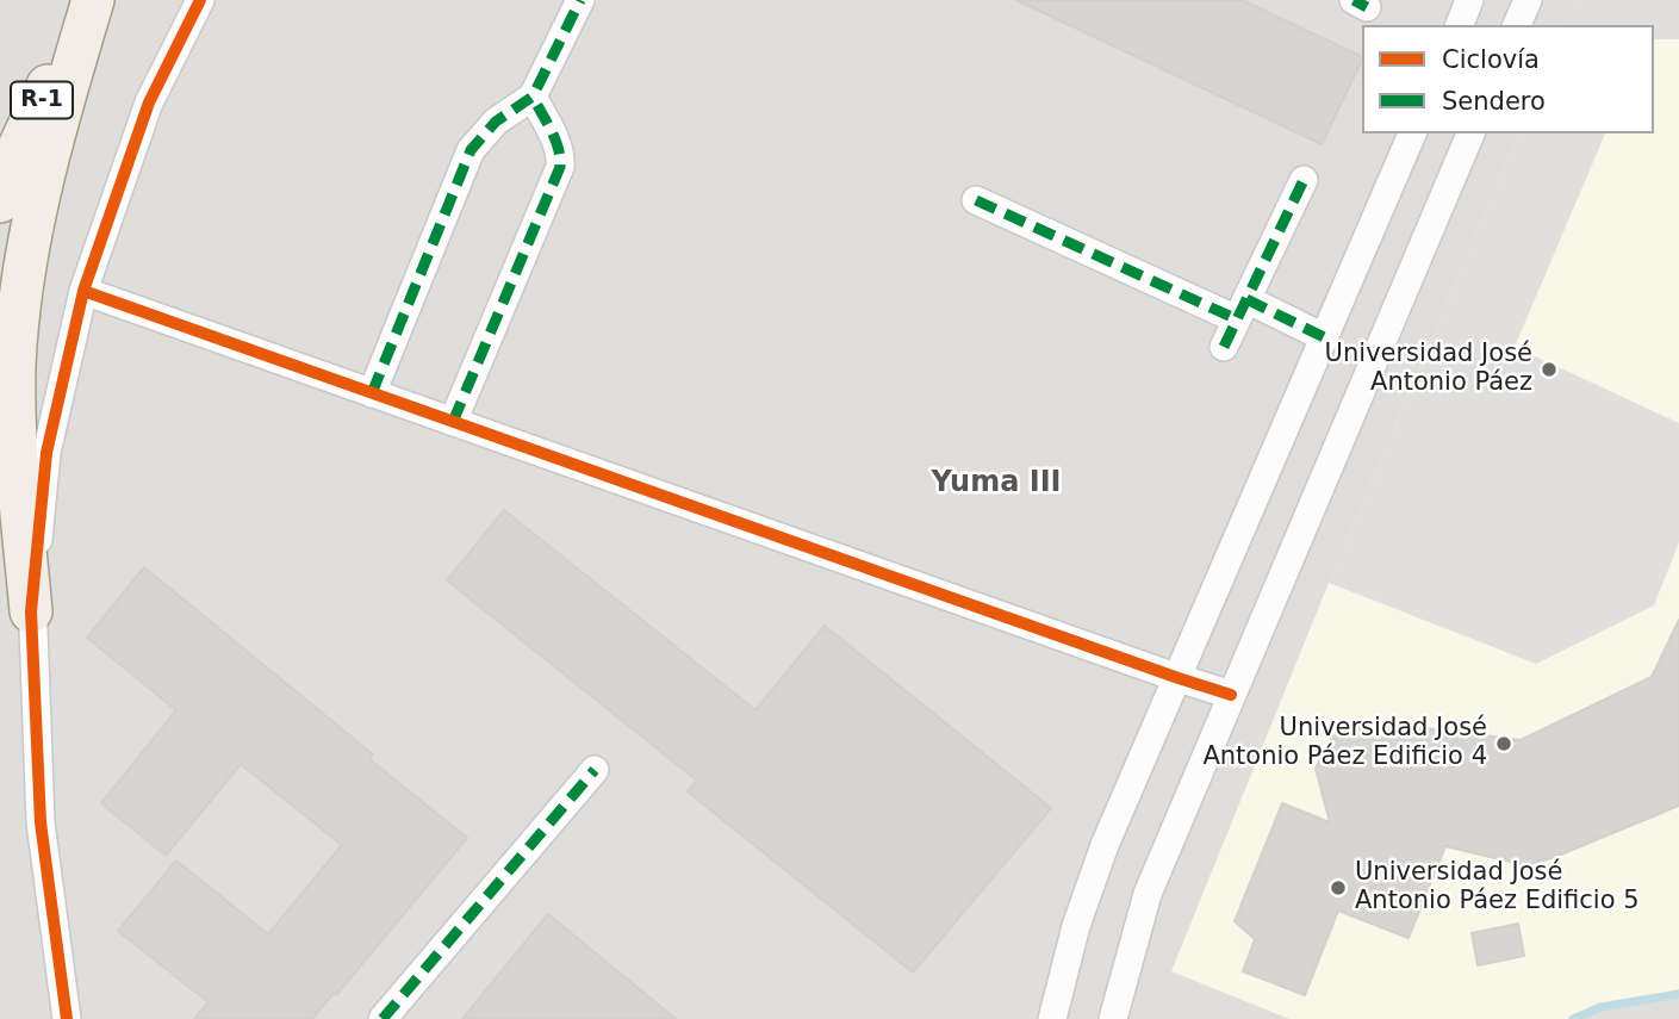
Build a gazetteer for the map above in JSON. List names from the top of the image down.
{
  "streets": {
    "main road": ["R-1"]
  },
  "districts": ["Yuma III"],
  "places": ["Universidad José Antonio Páez", "Universidad José Antonio Páez Edificio 4", "Universidad José Antonio Páez Edificio 5"],
  "legend": ["Ciclovía", "Sendero"]
}
